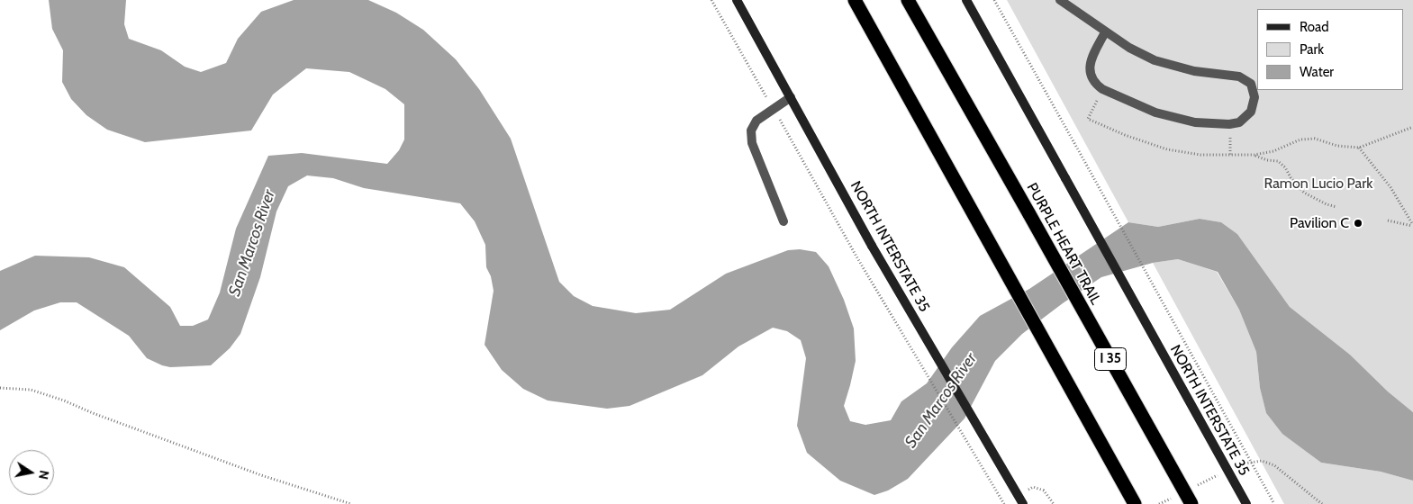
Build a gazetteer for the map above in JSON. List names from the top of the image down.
{
  "streets": {
    "highway": ["PURPLE HEART TRAIL", "I 35"],
    "main road": ["NORTH INTERSTATE 35"]
  },
  "water": ["San Marcos River"],
  "parks": ["Ramon Lucio Park"],
  "places": ["Pavilion C"],
  "legend": ["Road", "Park", "Water"],
  "north": "right"
}
